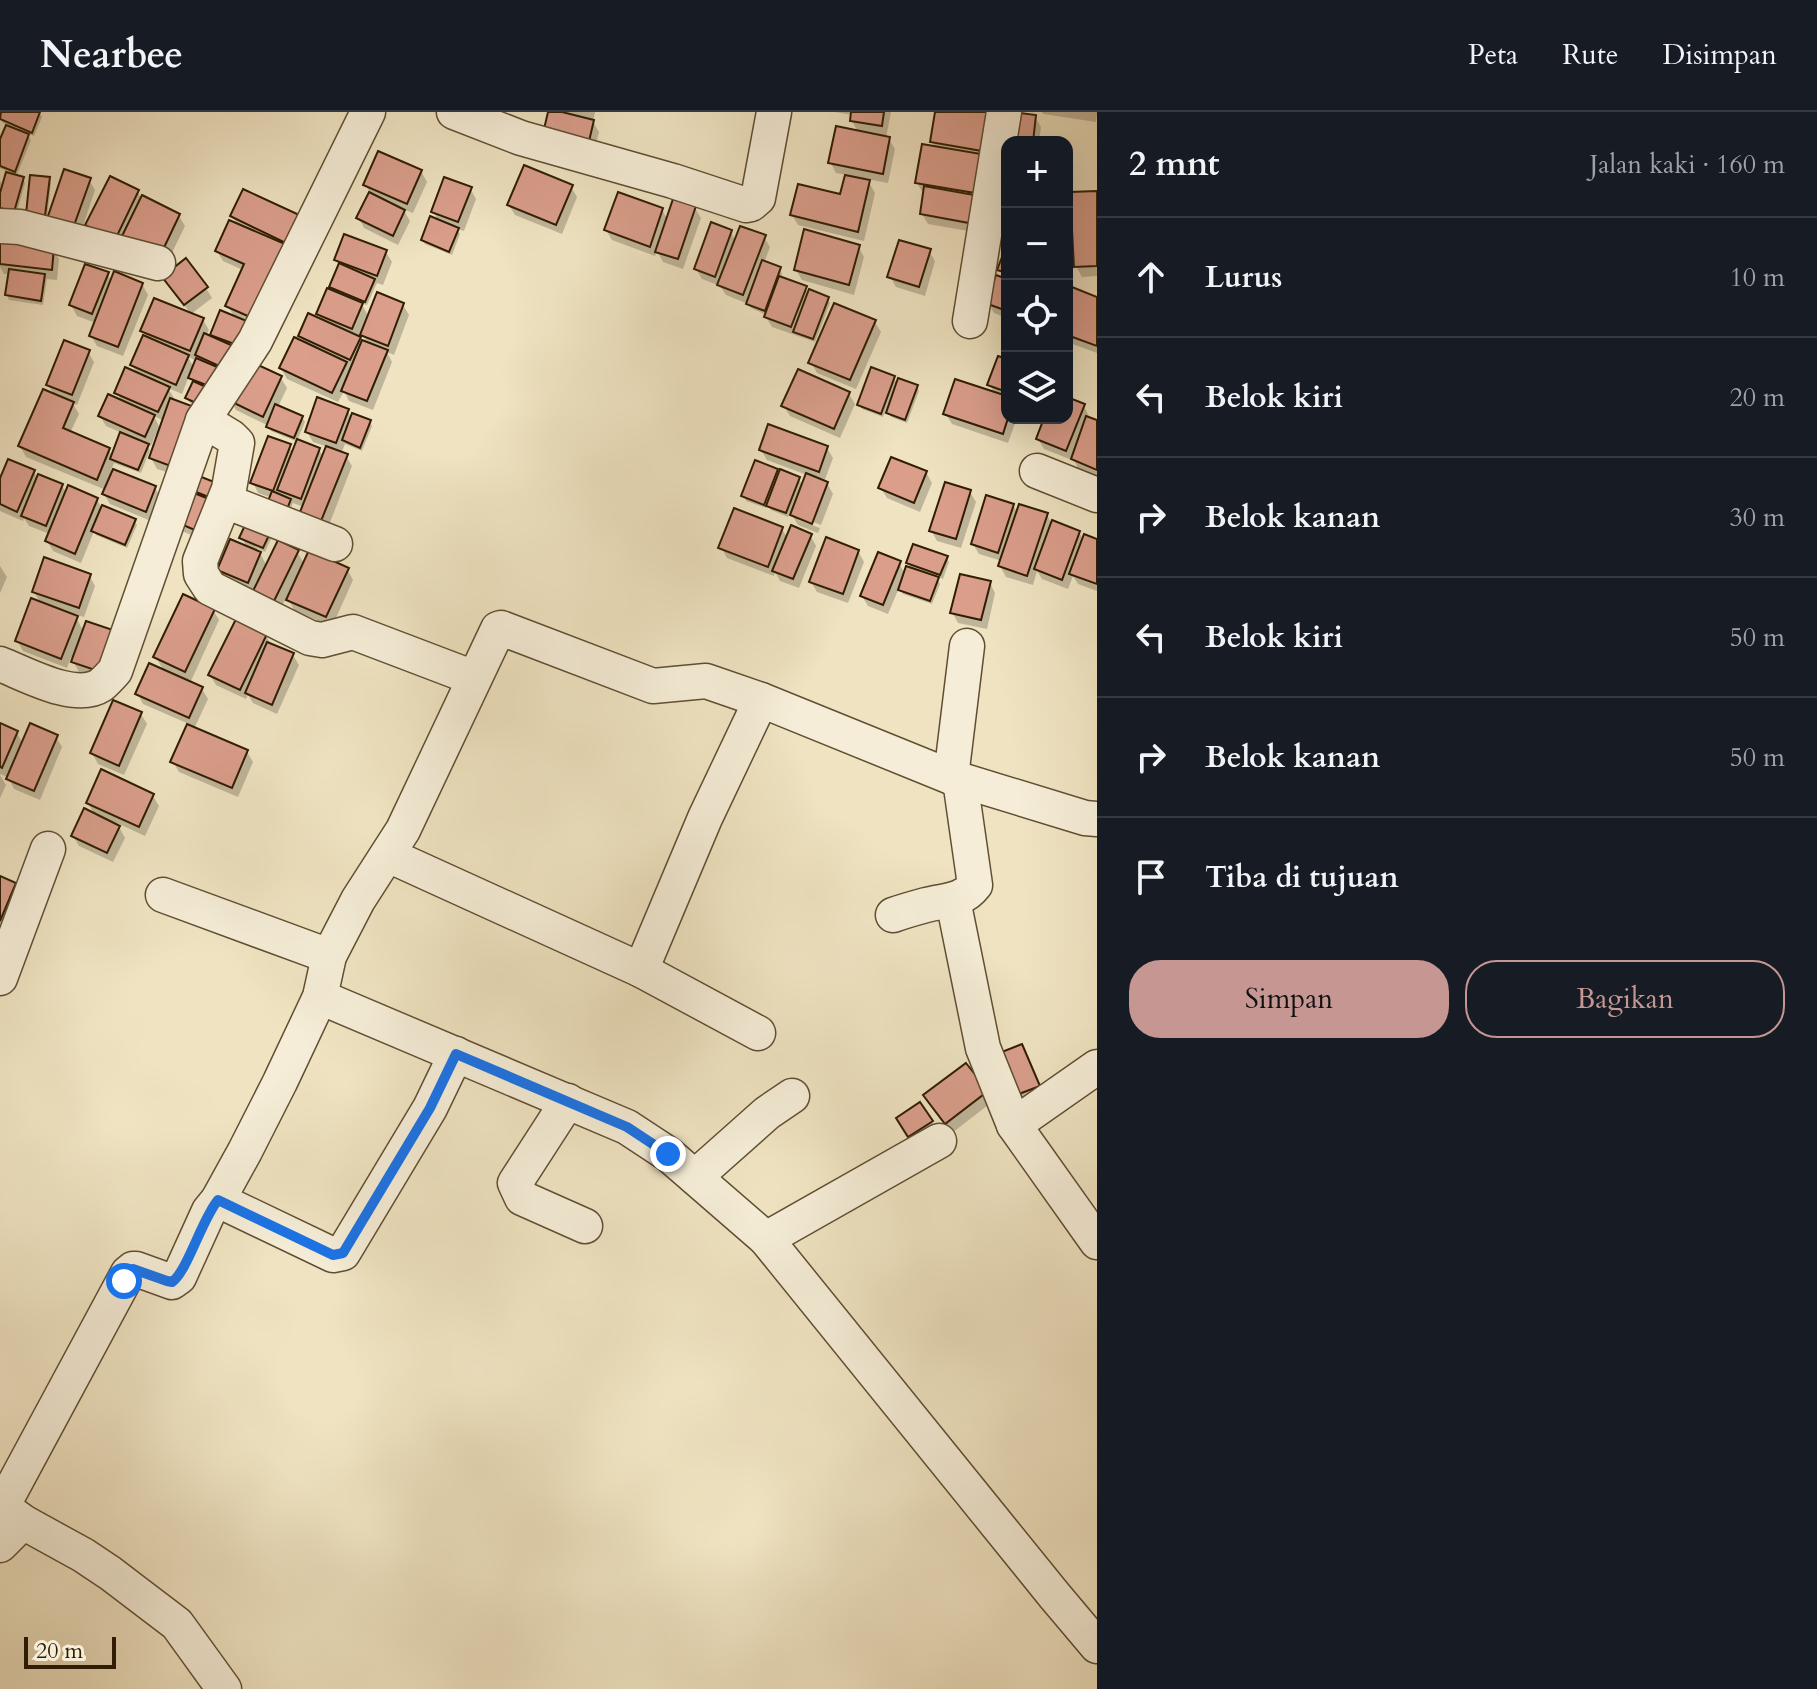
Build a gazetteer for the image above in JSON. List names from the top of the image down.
{
  "scale_bar": "20 m",
  "page": {
    "header": "Nearbee",
    "nav": ["Peta", "Rute", "Disimpan"],
    "heading": ["2 mnt", "Jalan kaki · 160 m"],
    "map_buttons": ["+", "−"],
    "list": [
      ["Lurus", "10 m"],
      ["Belok kiri", "20 m"],
      ["Belok kanan", "30 m"],
      ["Belok kiri", "50 m"],
      ["Belok kanan", "50 m"],
      "Tiba di tujuan"
    ],
    "buttons": ["Simpan", "Bagikan"],
    "scale": "20 m"
  }
}
